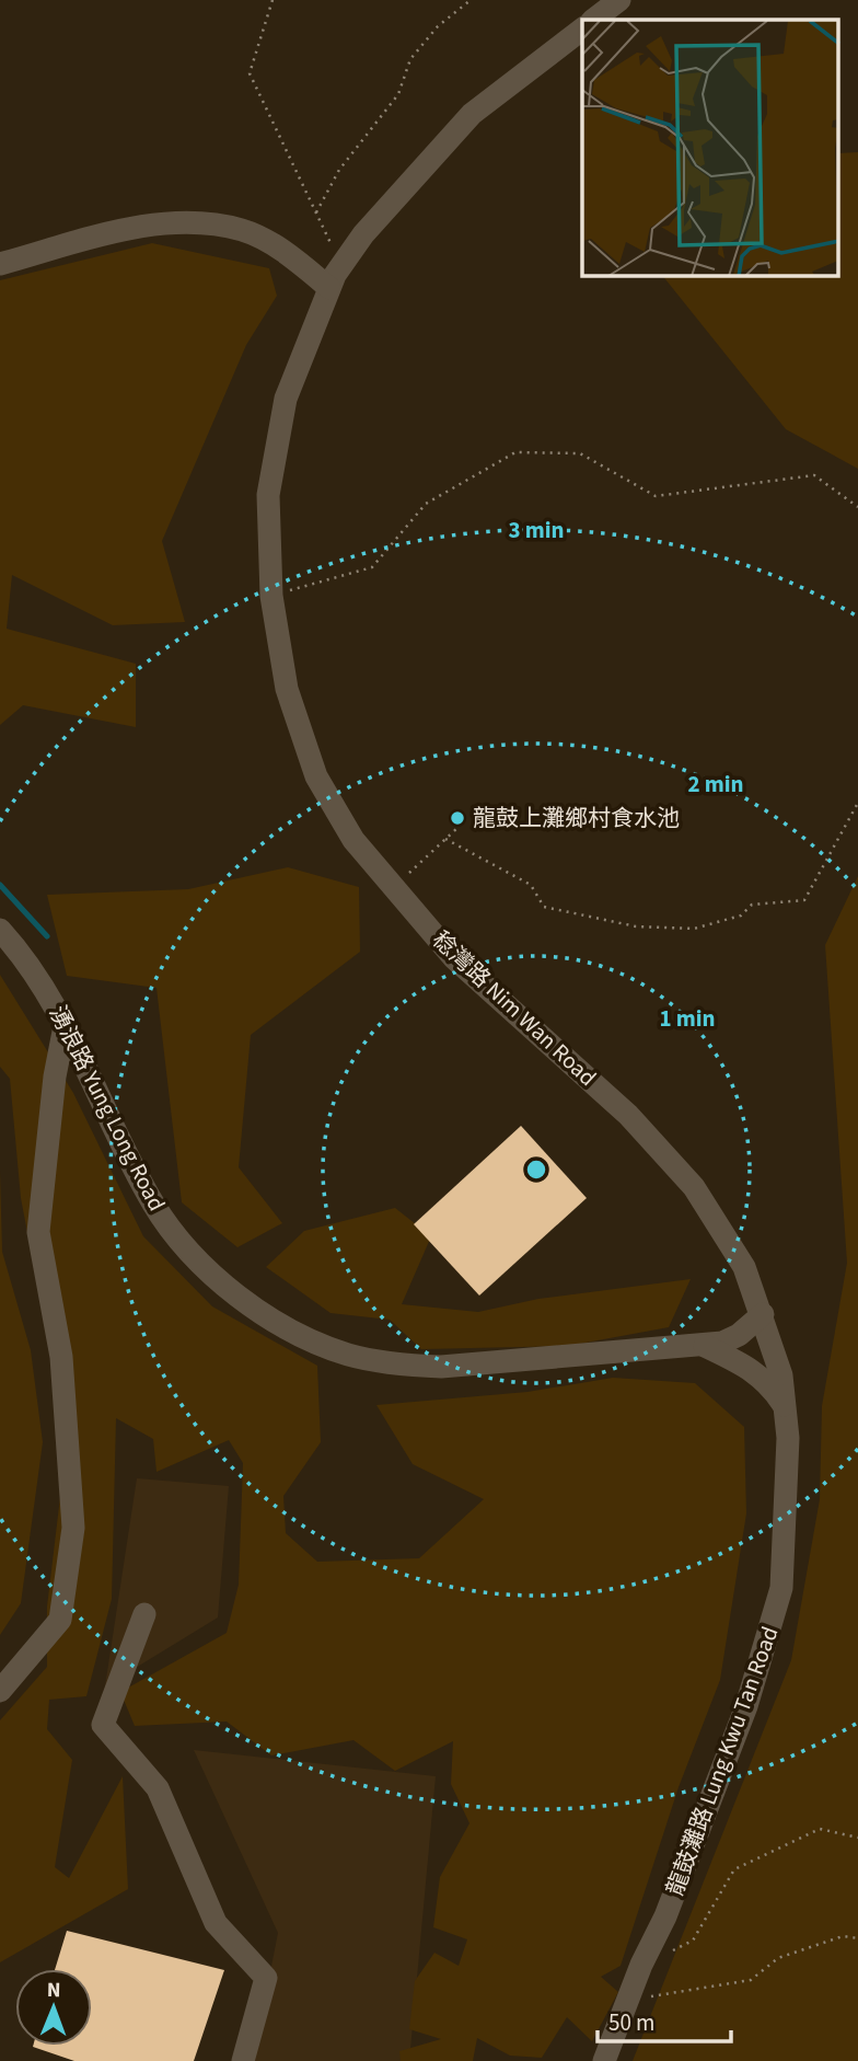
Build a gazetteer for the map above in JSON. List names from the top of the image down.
{
  "streets": {
    "street": ["稔灣路 Nim Wan Road", "湧浪路 Yung Long Road", "龍鼓灘路 Lung Kwu Tan Road"]
  },
  "crossings": [
    ["稔灣路 Nim Wan Road", "湧浪路 Yung Long Road"],
    ["稔灣路 Nim Wan Road", "龍鼓灘路 Lung Kwu Tan Road"],
    ["湧浪路 Yung Long Road", "龍鼓灘路 Lung Kwu Tan Road"]
  ],
  "places": ["龍鼓上灘鄉村食水池"],
  "scale_bar": "50 m",
  "north": "top",
  "rings": ["3 min", "2 min", "1 min"]
}
